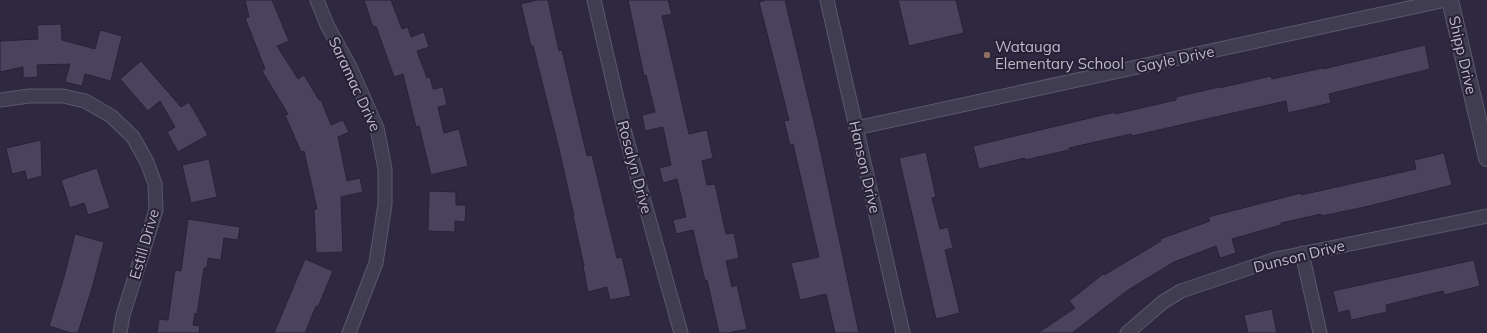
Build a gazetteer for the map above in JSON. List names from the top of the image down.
{
  "streets": {
    "street": [
      "Shipp Drive",
      "Gayle Drive",
      "Saramac Drive",
      "Rosalyn Drive",
      "Hanson Drive",
      "Estill Drive",
      "Dunson Drive"
    ]
  },
  "crossings": [
    ["Gayle Drive", "Hanson Drive"]
  ],
  "places": ["Watauga Elementary School"]
}
